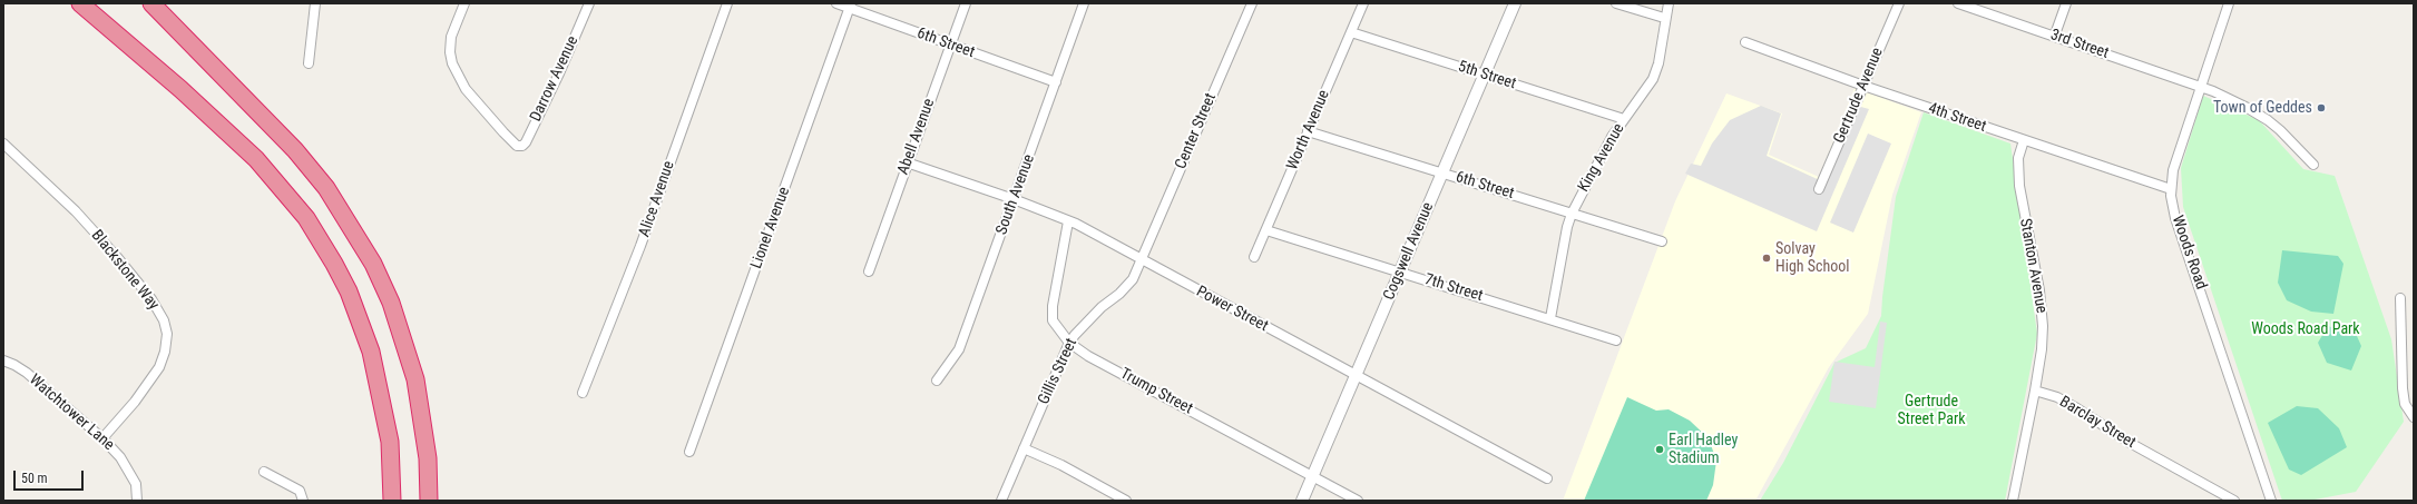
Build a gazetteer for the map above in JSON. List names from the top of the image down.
{
  "streets": {
    "street": [
      "6th Street",
      "3rd Street",
      "5th Street",
      "Darrow Avenue",
      "Gertrude Avenue",
      "4th Street",
      "Worth Avenue",
      "Center Street",
      "Abell Avenue",
      "King Avenue",
      "South Avenue",
      "Alice Avenue",
      "Lionel Avenue",
      "Cogswell Avenue",
      "Woods Road",
      "Stanton Avenue",
      "Blackstone Way",
      "7th Street",
      "Power Street",
      "Gillis Street",
      "Trump Street",
      "Watchtower Lane",
      "Barclay Street"
    ]
  },
  "crossings": [
    ["6th Street", "Worth Avenue"],
    ["6th Street", "Abell Avenue"],
    ["6th Street", "King Avenue"],
    ["6th Street", "South Avenue"],
    ["6th Street", "Lionel Avenue"],
    ["6th Street", "Cogswell Avenue"],
    ["3rd Street", "Woods Road"],
    ["5th Street", "Worth Avenue"],
    ["5th Street", "King Avenue"],
    ["5th Street", "Cogswell Avenue"],
    ["Gertrude Avenue", "4th Street"],
    ["4th Street", "Woods Road"],
    ["4th Street", "Stanton Avenue"],
    ["Worth Avenue", "7th Street"],
    ["Center Street", "Power Street"],
    ["Center Street", "Gillis Street"],
    ["Abell Avenue", "Power Street"],
    ["King Avenue", "7th Street"],
    ["South Avenue", "Power Street"],
    ["Cogswell Avenue", "7th Street"],
    ["Cogswell Avenue", "Power Street"],
    ["Cogswell Avenue", "Trump Street"],
    ["Stanton Avenue", "Barclay Street"],
    ["Blackstone Way", "Watchtower Lane"],
    ["Power Street", "Gillis Street"],
    ["Power Street", "Trump Street"],
    ["Gillis Street", "Trump Street"]
  ],
  "parks": ["Woods Road Park", "Gertrude Street Park"],
  "places": ["Town of Geddes", "Solvay High School", "Earl Hadley Stadium"],
  "scale_bar": "50 m"
}
